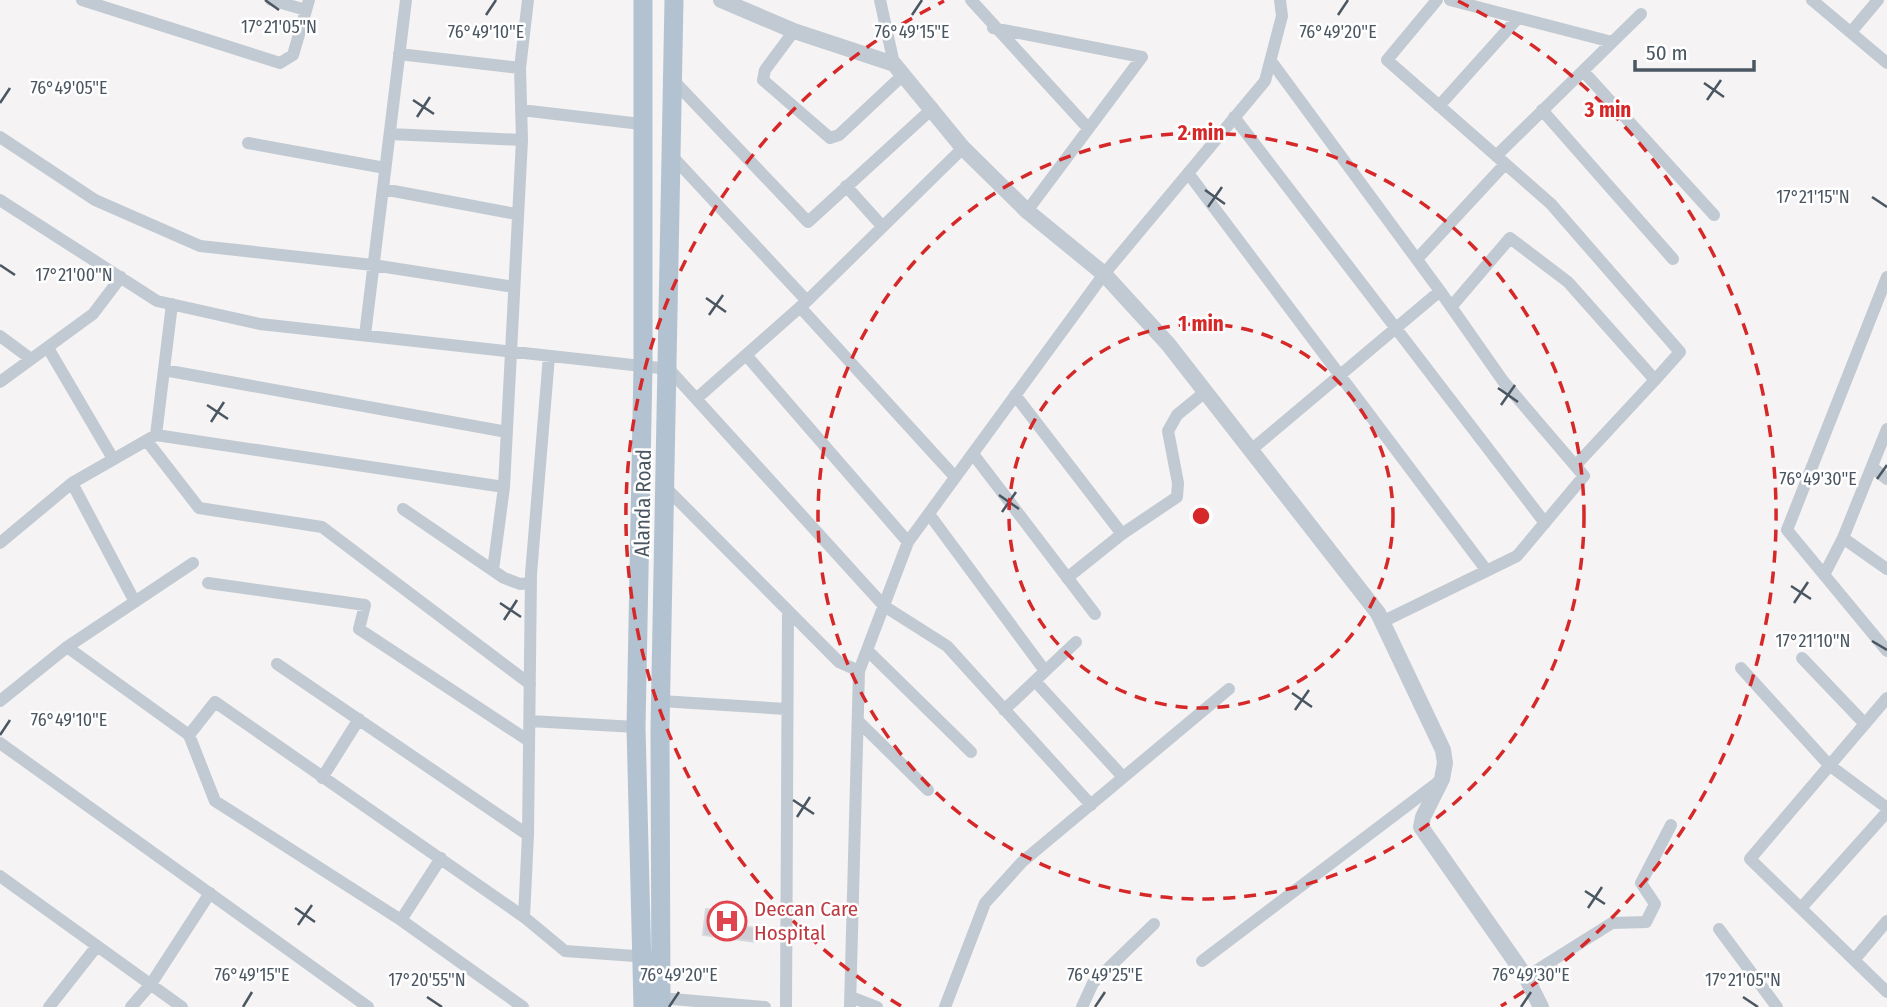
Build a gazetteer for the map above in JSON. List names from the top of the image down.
{
  "streets": {
    "main road": ["Alanda Road"]
  },
  "places": {
    "hospital": ["Deccan Care Hospital"]
  },
  "scale_bar": "50 m",
  "coordinates": [
    "17°21'05\"N",
    "76°49'10\"E",
    "76°49'15\"E",
    "76°49'20\"E",
    "76°49'05\"E",
    "17°21'15\"N",
    "17°21'00\"N",
    "76°49'30\"E",
    "17°21'10\"N",
    "76°49'25\"E",
    "17°20'55\"N"
  ],
  "rings": ["3 min", "2 min", "1 min"]
}
